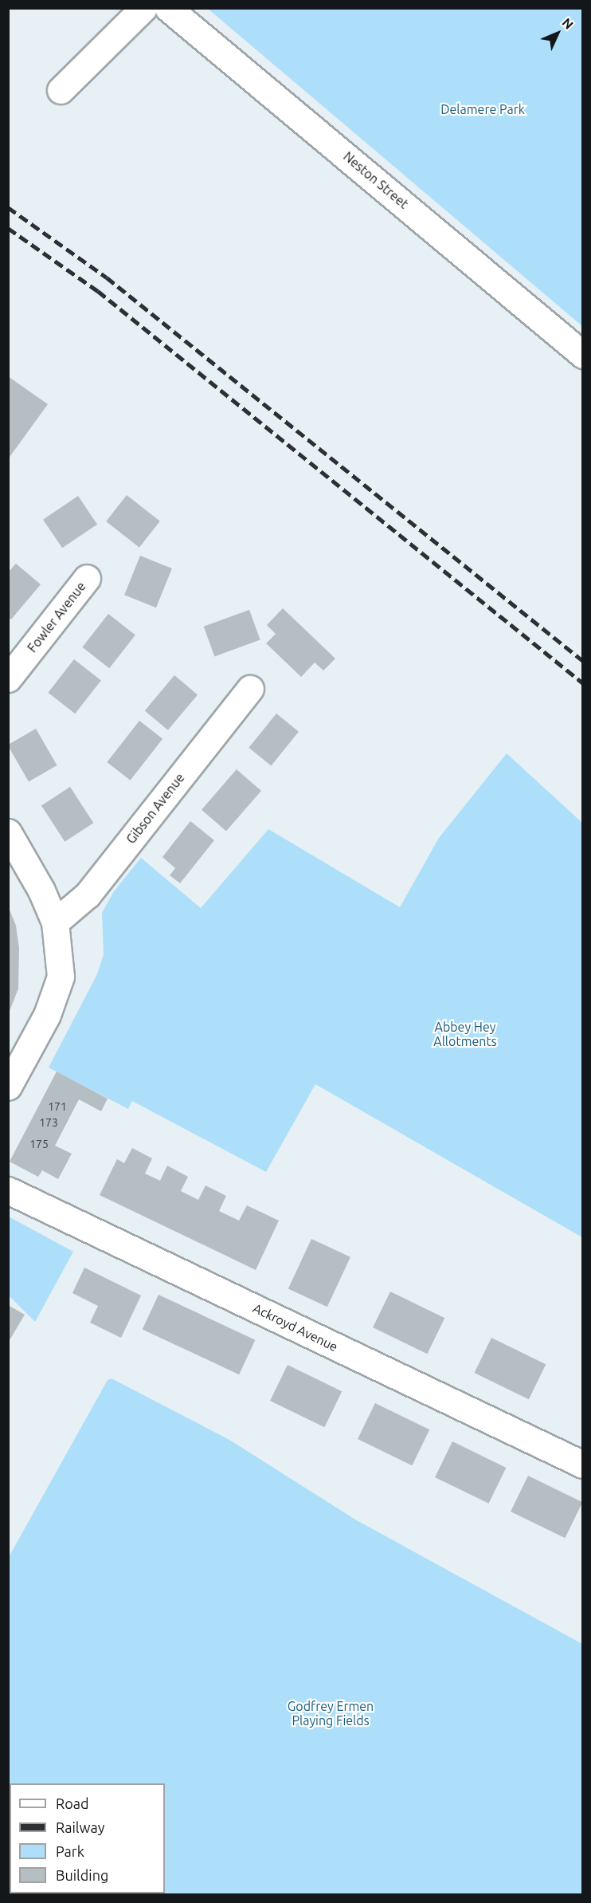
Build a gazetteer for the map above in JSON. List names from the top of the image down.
{
  "streets": {
    "street": [
      "Neston Street",
      "Fowler Avenue",
      "Gibson Avenue",
      "Ackroyd Avenue"
    ]
  },
  "parks": ["Delamere Park", "Abbey Hey Allotments", "Godfrey Ermen Playing Fields"],
  "house_numbers": ["171", "173", "175"],
  "legend": [
    "Road",
    "Railway",
    "Park",
    "Building"
  ],
  "north": "top right"
}
